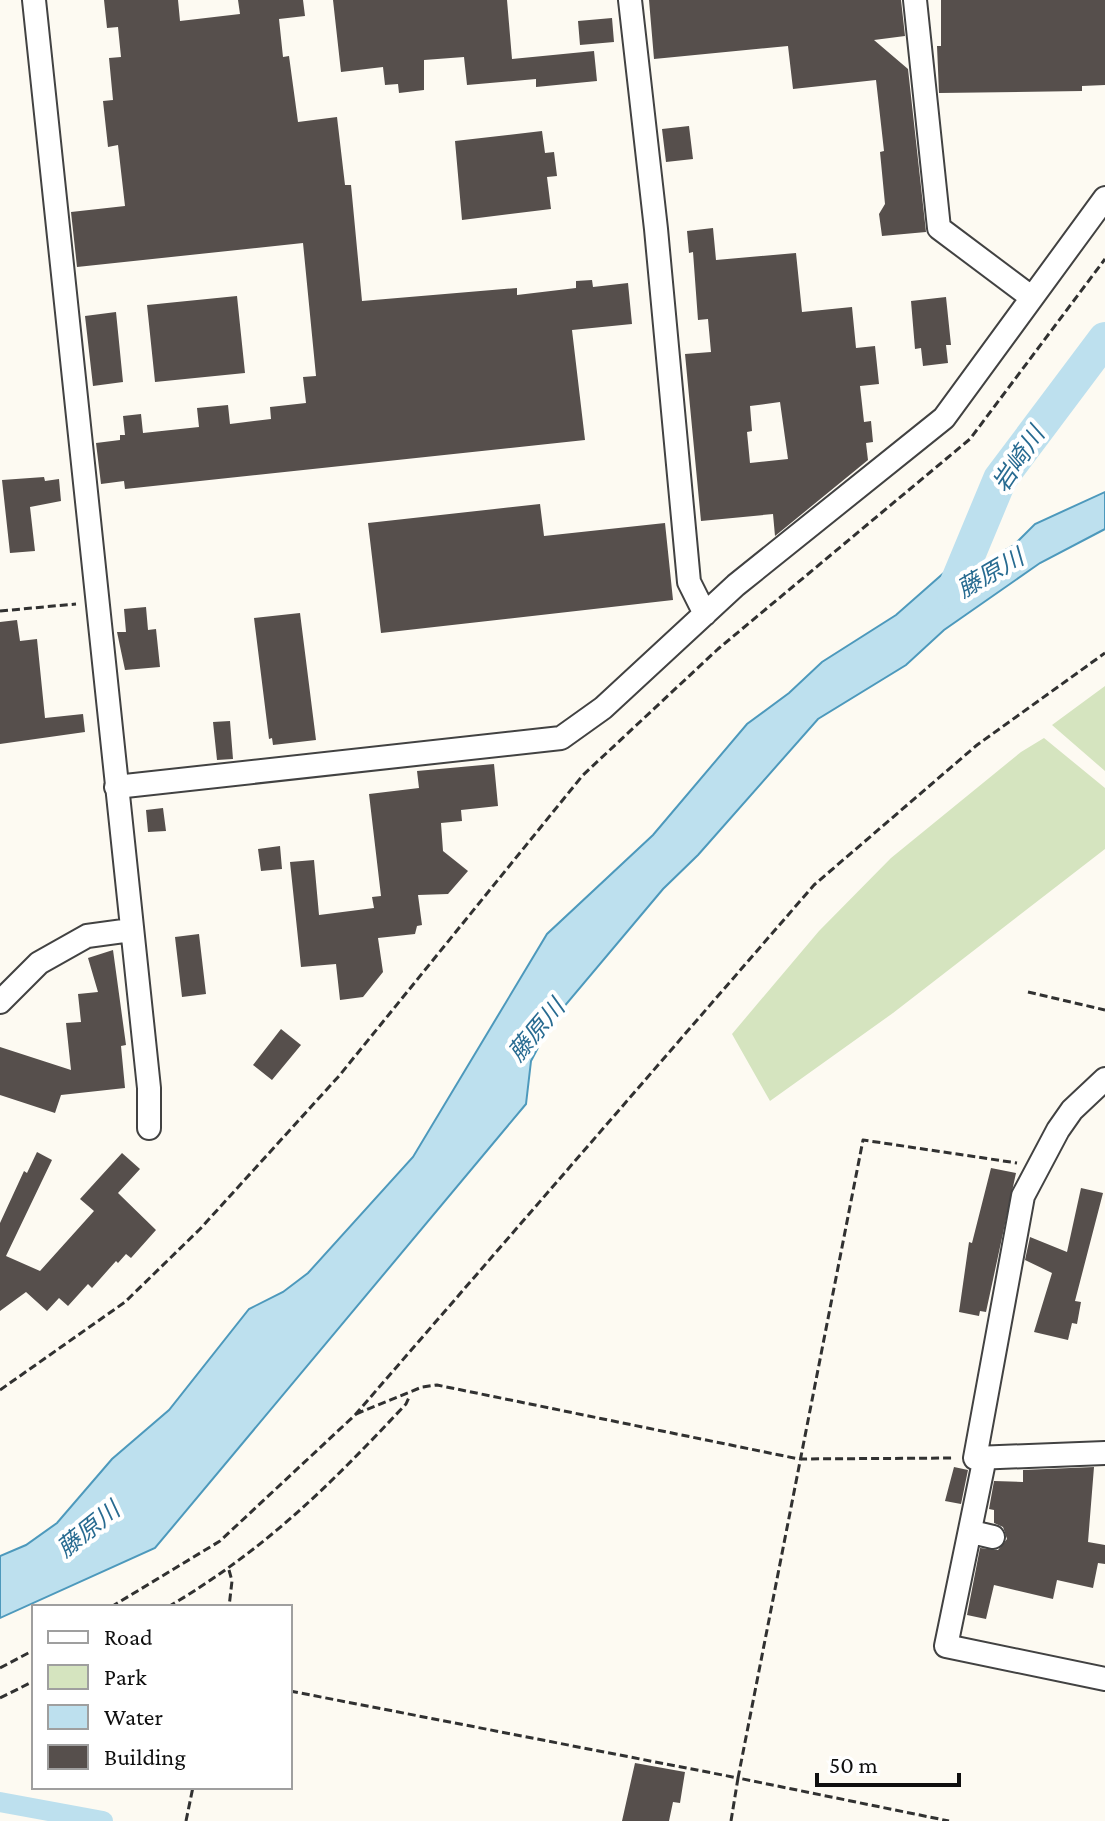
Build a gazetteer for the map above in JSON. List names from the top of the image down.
{
  "water": ["岩崎川", "藤原川"],
  "legend": [
    "Road",
    "Park",
    "Water",
    "Building"
  ],
  "scale_bar": "50 m"
}
